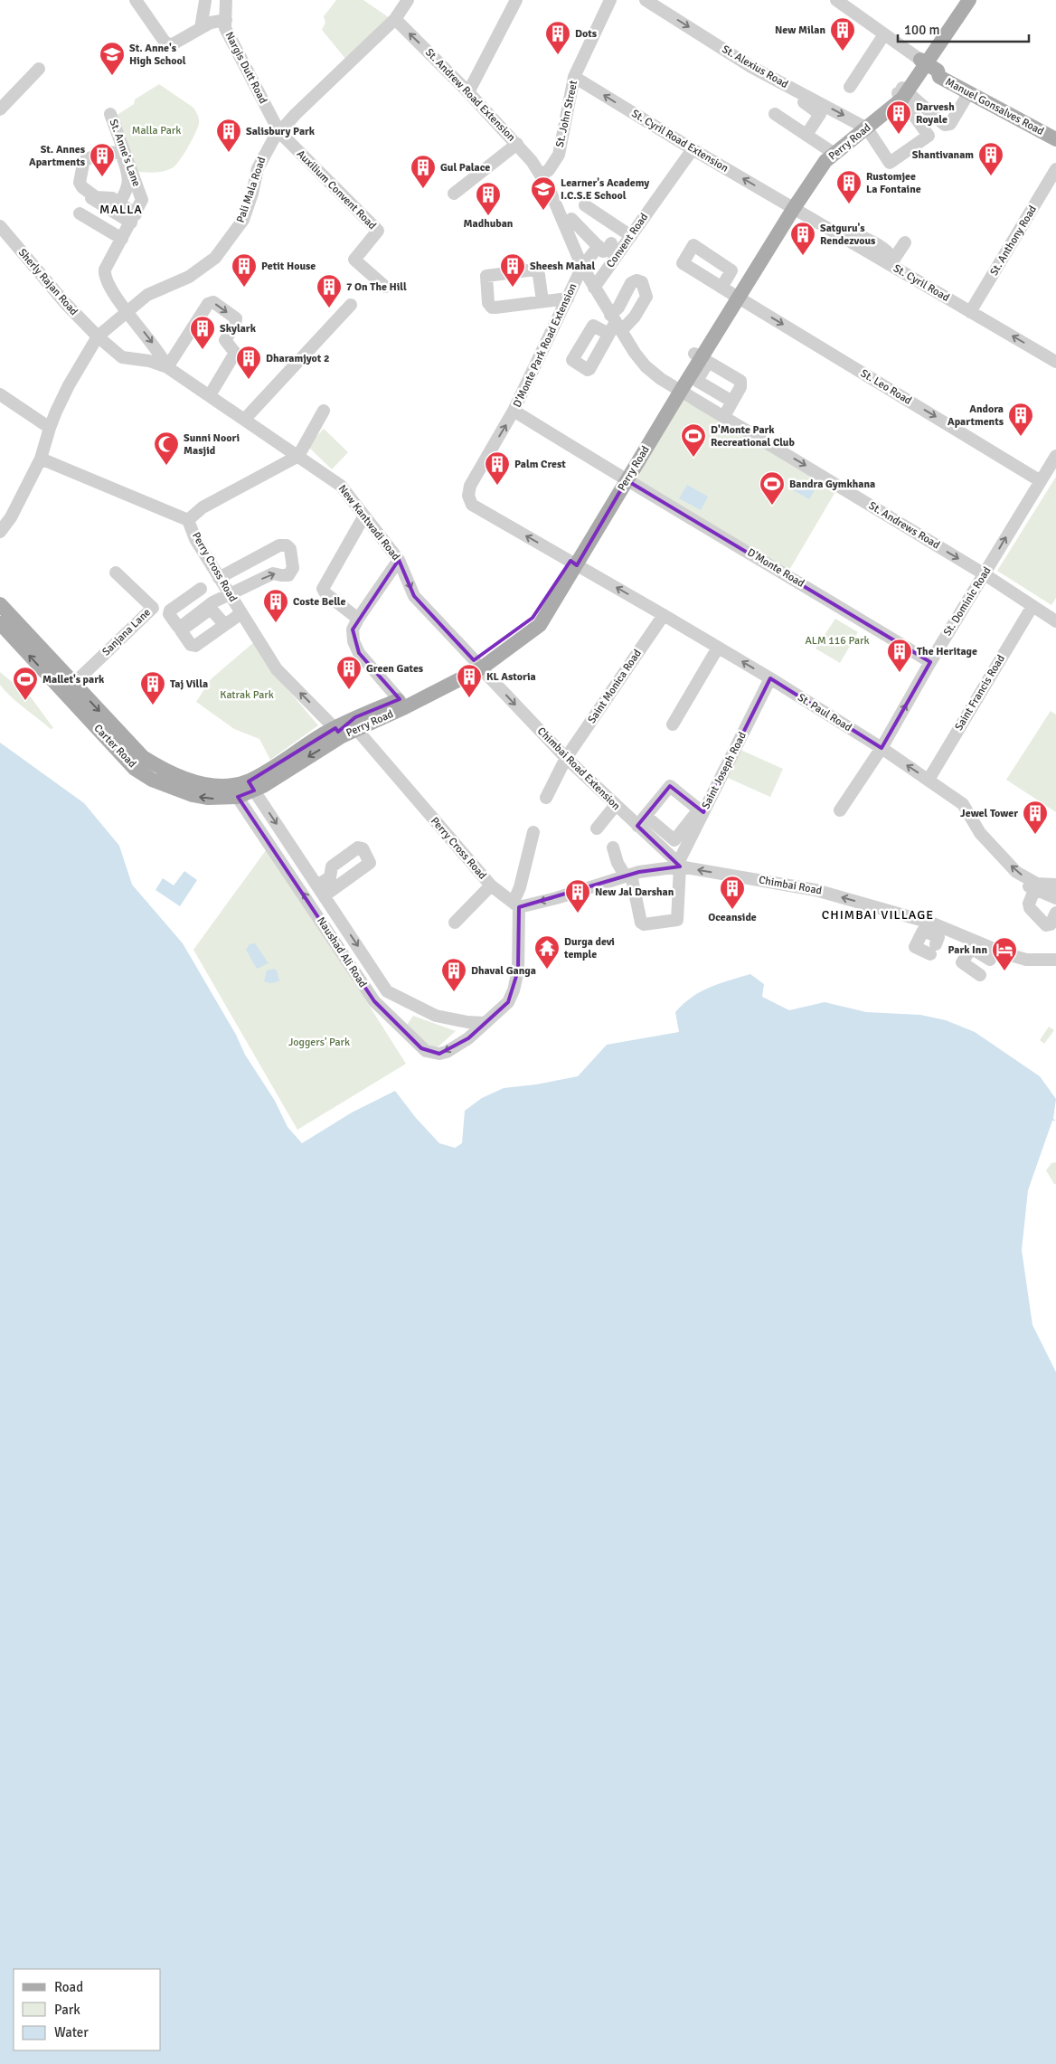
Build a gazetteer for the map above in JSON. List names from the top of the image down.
{
  "streets": {
    "main road": ["Manuel Gonsalves Road", "Perry Road", "Carter Road"],
    "street": [
      "St. Alexius Road",
      "Nargis Dutt Road",
      "St. Andrew Road Extension",
      "St. John Street",
      "St. Cyril Road Extension",
      "St. Anne's Lane",
      "Pali Mala Road",
      "Auxilium Convent Road",
      "Convent Road",
      "St. Anthony Road",
      "Sherly Rajan Road",
      "St. Cyril Road",
      "D'Monte Park Road Extension",
      "St. Leo Road",
      "New Kantwadi Road",
      "St. Andrews Road",
      "Perry Cross Road",
      "D'Monte Road",
      "St. Dominic Road",
      "Sanjana Lane",
      "Saint Monica Road",
      "Saint Francis Road",
      "St. Paul Road",
      "Chimbai Road Extension",
      "Saint Joseph Road",
      "Chimbai Road",
      "Naushad Ali Road"
    ]
  },
  "crossings": [
    ["St. Alexius Road", "Perry Road"],
    ["Nargis Dutt Road", "Pali Mala Road"],
    ["Nargis Dutt Road", "Auxilium Convent Road"],
    ["St. Andrew Road Extension", "St. John Street"],
    ["St. Andrew Road Extension", "Pali Mala Road"],
    ["St. Andrew Road Extension", "Convent Road"],
    ["St. Andrew Road Extension", "D'Monte Park Road Extension"],
    ["St. Andrew Road Extension", "St. Andrews Road"],
    ["Manuel Gonsalves Road", "Perry Road"],
    ["St. John Street", "St. Cyril Road Extension"],
    ["St. Cyril Road Extension", "Perry Road"],
    ["St. Cyril Road Extension", "Convent Road"],
    ["St. Cyril Road Extension", "St. Cyril Road"],
    ["Perry Road", "St. Cyril Road"],
    ["Perry Road", "D'Monte Park Road Extension"],
    ["Perry Road", "St. Leo Road"],
    ["Perry Road", "New Kantwadi Road"],
    ["Perry Road", "St. Andrews Road"],
    ["Perry Road", "Perry Cross Road"],
    ["Perry Road", "D'Monte Road"],
    ["Perry Road", "St. Paul Road"],
    ["Perry Road", "Carter Road"],
    ["Perry Road", "Chimbai Road Extension"],
    ["Perry Road", "Naushad Ali Road"],
    ["St. Anne's Lane", "Pali Mala Road"],
    ["St. Anne's Lane", "New Kantwadi Road"],
    ["Pali Mala Road", "Auxilium Convent Road"],
    ["Pali Mala Road", "Sherly Rajan Road"],
    ["Pali Mala Road", "New Kantwadi Road"],
    ["Pali Mala Road", "Perry Cross Road"],
    ["Convent Road", "St. Andrews Road"],
    ["St. Anthony Road", "St. Cyril Road"],
    ["Sherly Rajan Road", "New Kantwadi Road"],
    ["D'Monte Park Road Extension", "D'Monte Road"],
    ["D'Monte Park Road Extension", "St. Paul Road"],
    ["St. Leo Road", "St. Dominic Road"],
    ["New Kantwadi Road", "Chimbai Road Extension"],
    ["St. Andrews Road", "St. Dominic Road"],
    ["St. Andrews Road", "Saint Francis Road"],
    ["Perry Cross Road", "Chimbai Road"],
    ["Perry Cross Road", "Naushad Ali Road"],
    ["D'Monte Road", "St. Dominic Road"],
    ["St. Dominic Road", "St. Paul Road"],
    ["Sanjana Lane", "Carter Road"],
    ["Saint Monica Road", "St. Paul Road"],
    ["Saint Monica Road", "Chimbai Road Extension"],
    ["Saint Francis Road", "St. Paul Road"],
    ["St. Paul Road", "Saint Joseph Road"],
    ["Carter Road", "Naushad Ali Road"],
    ["Chimbai Road Extension", "Saint Joseph Road"],
    ["Chimbai Road Extension", "Chimbai Road"],
    ["Saint Joseph Road", "Chimbai Road"],
    ["Chimbai Road", "Naushad Ali Road"]
  ],
  "one_way": [
    "St. Cyril Road Extension",
    "St. Leo Road",
    "St. Andrews Road",
    "St. Dominic Road",
    "St. Paul Road",
    "Chimbai Road Extension",
    "Chimbai Road"
  ],
  "districts": ["MALLA", "CHIMBAI VILLAGE"],
  "parks": [
    "Malla Park",
    "ALM 116 Park",
    "Katrak Park",
    "Joggers' Park"
  ],
  "places": {
    "building": [
      "New Milan",
      "Dots",
      "Darvesh Royale",
      "Salisbury Park",
      "Shantivanam",
      "St. Annes Apartments",
      "Gul Palace",
      "Rustomjee La Fontaine",
      "Madhuban",
      "Satguru's Rendezvous",
      "Petit House",
      "Sheesh Mahal",
      "7 On The Hill",
      "Skylark",
      "Dharamjyot 2",
      "Andora Apartments",
      "Palm Crest",
      "Coste Belle",
      "The Heritage",
      "Green Gates",
      "KL Astoria",
      "Taj Villa",
      "Jewel Tower",
      "Oceanside",
      "New Jal Darshan",
      "Dhaval Ganga"
    ],
    "school or university": ["St. Anne's High School", "Learner's Academy I.C.S.E School"],
    "sports": ["D'Monte Park Recreational Club", "Bandra Gymkhana", "Mallet's park"],
    "mosque": ["Sunni Noori Masjid"],
    "temple": ["Durga devi temple"],
    "hotel": ["Park Inn"]
  },
  "legend": ["Road", "Park", "Water"],
  "scale_bar": "100 m"
}
